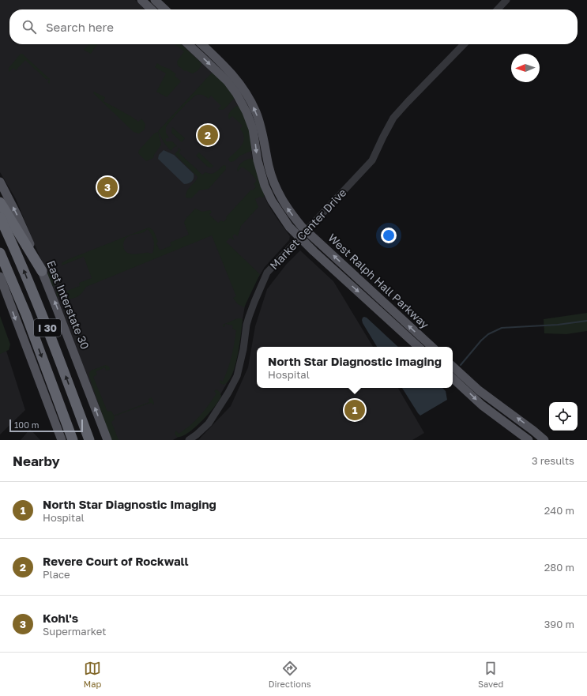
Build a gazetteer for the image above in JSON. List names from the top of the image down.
{
  "streets": {
    "highway": ["I 30"],
    "main road": ["West Ralph Hall Parkway", "East Interstate 30"],
    "street": ["Market Center Drive"]
  },
  "crossings": [
    ["Market Center Drive", "West Ralph Hall Parkway"]
  ],
  "scale_bar": "100 m",
  "north": "left",
  "page": {
    "search": "Search here",
    "pins": ["2", "3", "1"],
    "popup": ["North Star Diagnostic Imaging", "Hospital"],
    "scale": "100 m",
    "heading": ["Nearby", "3 results"],
    "list": [
      {
        "mark": "1",
        "name": "North Star Diagnostic Imaging",
        "note": "Hospital",
        "value": "240 m"
      },
      {
        "mark": "2",
        "name": "Revere Court of Rockwall",
        "note": "Place",
        "value": "280 m"
      },
      {
        "mark": "3",
        "name": "Kohl's",
        "note": "Supermarket",
        "value": "390 m"
      }
    ],
    "nav": ["Map", "Directions", "Saved"]
  }
}
